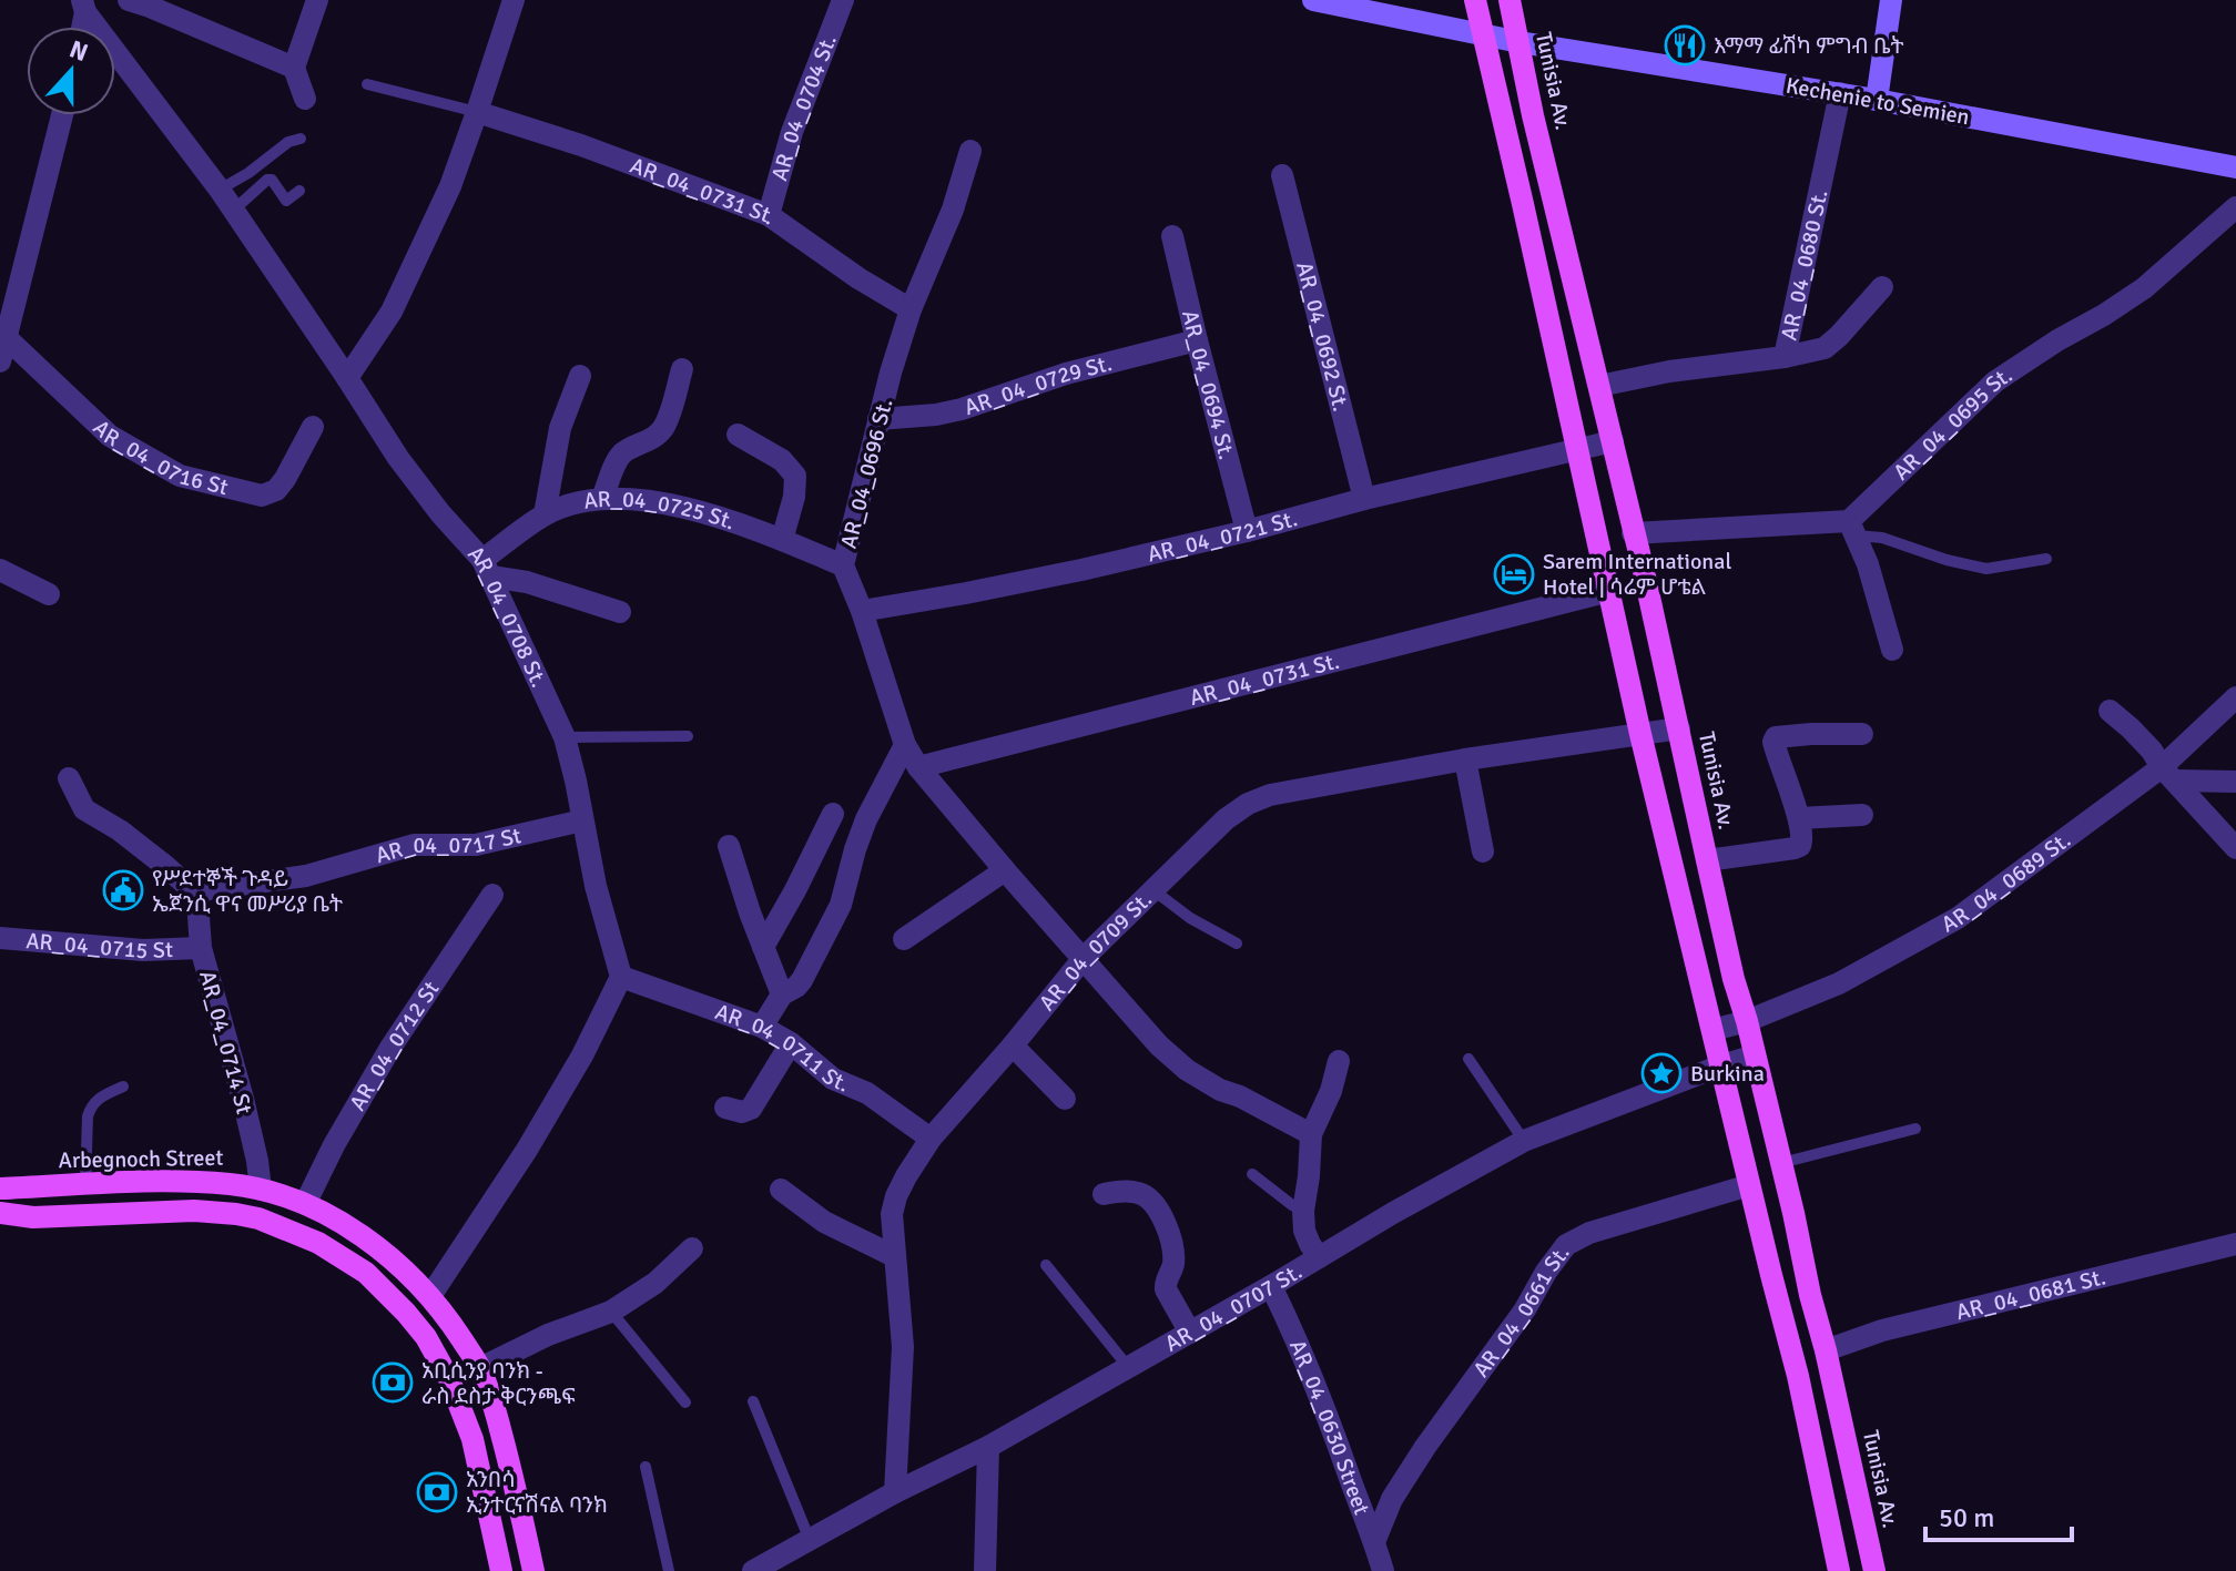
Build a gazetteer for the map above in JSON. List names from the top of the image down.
{
  "streets": {
    "main road": ["Tunisia Av.", "Kechenie to Semien", "Arbegnoch Street"],
    "street": [
      "AR_04_0704 St.",
      "AR_04_0731 St.",
      "AR_04_0680 St.",
      "AR_04_0692 St.",
      "AR_04_0694 St.",
      "AR_04_0729 St.",
      "AR_04_0695 St.",
      "AR_04_0716 St",
      "AR_04_0696 St.",
      "AR_04_0725 St.",
      "AR_04_0721 St.",
      "AR_04_0708 St.",
      "AR_04_0717 St",
      "AR_04_0689 St.",
      "AR_04_0715 St",
      "AR_04_0709 St.",
      "AR_04_0714 St",
      "AR_04_0712 St",
      "AR_04_0711 St.",
      "AR_04_0681 St.",
      "AR_04_0707 St.",
      "AR_04_0661 St.",
      "AR_04_0630 Street"
    ]
  },
  "crossings": [
    ["Tunisia Av.", "Kechenie to Semien"],
    ["Tunisia Av.", "AR_04_0680 St."],
    ["Tunisia Av.", "AR_04_0721 St."],
    ["Tunisia Av.", "AR_04_0689 St."],
    ["Tunisia Av.", "AR_04_0709 St."],
    ["Tunisia Av.", "AR_04_0681 St."],
    ["Tunisia Av.", "AR_04_0707 St."],
    ["Kechenie to Semien", "AR_04_0680 St."],
    ["AR_04_0704 St.", "AR_04_0731 St."],
    ["AR_04_0731 St.", "AR_04_0696 St."],
    ["AR_04_0692 St.", "AR_04_0721 St."],
    ["AR_04_0694 St.", "AR_04_0729 St."],
    ["AR_04_0694 St.", "AR_04_0721 St."],
    ["AR_04_0729 St.", "AR_04_0696 St."],
    ["AR_04_0696 St.", "AR_04_0725 St."],
    ["AR_04_0696 St.", "AR_04_0721 St."],
    ["AR_04_0696 St.", "AR_04_0709 St."],
    ["AR_04_0725 St.", "AR_04_0708 St."],
    ["AR_04_0708 St.", "AR_04_0717 St"],
    ["AR_04_0708 St.", "AR_04_0711 St."],
    ["AR_04_0717 St", "AR_04_0714 St"],
    ["AR_04_0715 St", "AR_04_0714 St"],
    ["AR_04_0709 St.", "AR_04_0711 St."],
    ["AR_04_0709 St.", "AR_04_0707 St."],
    ["AR_04_0714 St", "Arbegnoch Street"],
    ["AR_04_0712 St", "Arbegnoch Street"],
    ["AR_04_0707 St.", "AR_04_0630 Street"],
    ["AR_04_0661 St.", "AR_04_0630 Street"]
  ],
  "places": {
    "restaurant": ["እማማ ፊሽካ ምግብ ቤት"],
    "hotel": ["Sarem International Hotel | ሳሬም ሆቴል"],
    "public building": ["የሥደተኞች ጉዳይ ኤጀንሲ ዋና መሥሪያ ቤት"],
    "place": ["Burkina"],
    "bank": ["አቢሲንያ ባንክ - ራስ ደስታ ቅርንጫፍ", "አንበሳ ኢንተርናሽናል ባንክ"]
  },
  "scale_bar": "50 m",
  "north": "top"
}
